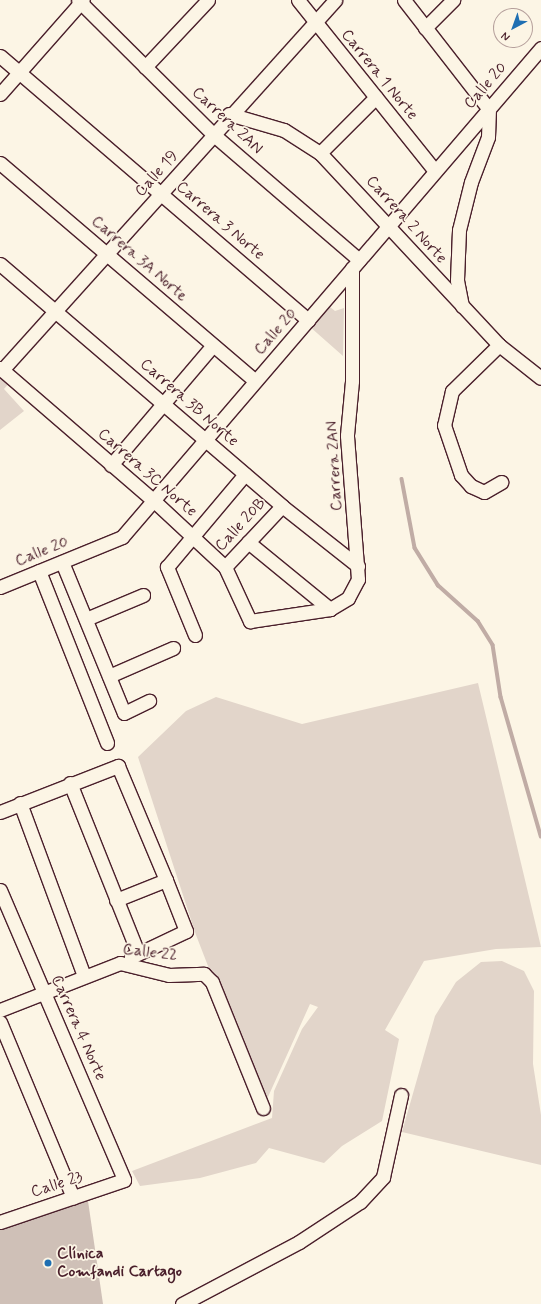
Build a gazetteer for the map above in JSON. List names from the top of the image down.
{
  "streets": {
    "street": [
      "Carrera 1 Norte",
      "Calle 20",
      "Carrera 2AN",
      "Calle 19",
      "Carrera 2 Norte",
      "Carrera 3 Norte",
      "Carrera 3A Norte",
      "Carrera 3B Norte",
      "Carrera 3C Norte",
      "Calle 20B",
      "Calle 22",
      "Carrera 4 Norte",
      "Calle 23"
    ]
  },
  "crossings": [
    ["Carrera 1 Norte", "Calle 20"],
    ["Carrera 1 Norte", "Calle 19"],
    ["Calle 20", "Carrera 2AN"],
    ["Calle 20", "Carrera 2 Norte"],
    ["Calle 20", "Carrera 3 Norte"],
    ["Calle 20", "Carrera 3A Norte"],
    ["Calle 20", "Carrera 3B Norte"],
    ["Calle 20", "Carrera 3C Norte"],
    ["Carrera 2AN", "Calle 19"],
    ["Carrera 2AN", "Carrera 3B Norte"],
    ["Carrera 2AN", "Carrera 3C Norte"],
    ["Calle 19", "Carrera 2 Norte"],
    ["Calle 19", "Carrera 3 Norte"],
    ["Calle 19", "Carrera 3A Norte"],
    ["Calle 19", "Carrera 3B Norte"],
    ["Calle 19", "Carrera 3C Norte"],
    ["Carrera 3B Norte", "Calle 20B"],
    ["Carrera 3C Norte", "Calle 20B"],
    ["Calle 22", "Carrera 4 Norte"],
    ["Carrera 4 Norte", "Calle 23"]
  ],
  "places": ["Clínica Comfandi Cartago"],
  "north": "bottom left"
}
